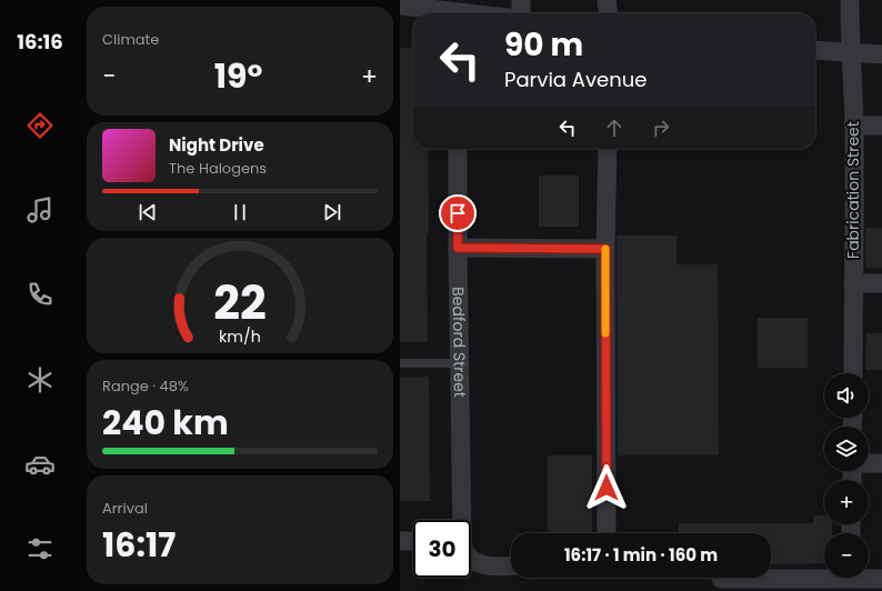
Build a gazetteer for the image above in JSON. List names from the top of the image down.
{
  "streets": {
    "street": ["Fabrication Street", "Bedford Street"]
  },
  "page": {
    "tabs": "16:16",
    "tile": [
      "Climate",
      ["Range · 48%", "240 km"],
      ["Arrival", "16:17"]
    ],
    "turn": ["90 m", "Parvia Avenue"],
    "heat": ["−", "19°", "+"],
    "song": ["Night Drive", "The Halogens"],
    "map_buttons": ["+", "−"],
    "limit": "30",
    "trip": "16:17 · 1 min · 160 m",
    "gauge": ["22", "km/h"]
  }
}
